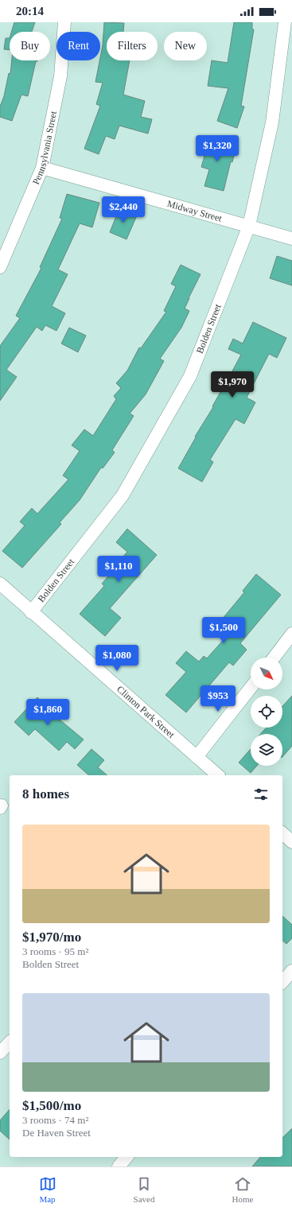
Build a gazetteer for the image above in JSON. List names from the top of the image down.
{
  "streets": {
    "street": [
      "Pennsylvania Street",
      "Midway Street",
      "Bolden Street",
      "Clinton Park Street"
    ]
  },
  "crossings": [
    ["Pennsylvania Street", "Midway Street"],
    ["Midway Street", "Bolden Street"],
    ["Bolden Street", "Clinton Park Street"]
  ],
  "north": "bottom right",
  "page": {
    "status": "20:14",
    "chip": [
      "Buy",
      "Rent",
      "Filters",
      "New"
    ],
    "price": [
      "$1,320",
      "$2,440",
      "$1,970",
      "$1,110",
      "$1,500",
      "$1,080",
      "$953",
      "$1,860"
    ],
    "heading": "8 homes",
    "list": [
      {
        "name": "$1,970/mo",
        "note": "3 rooms · 95 m² · Bolden Street"
      },
      {
        "name": "$1,500/mo",
        "note": "3 rooms · 74 m² · De Haven Street"
      }
    ],
    "tabs": ["Map", "Saved", "Home"]
  }
}
